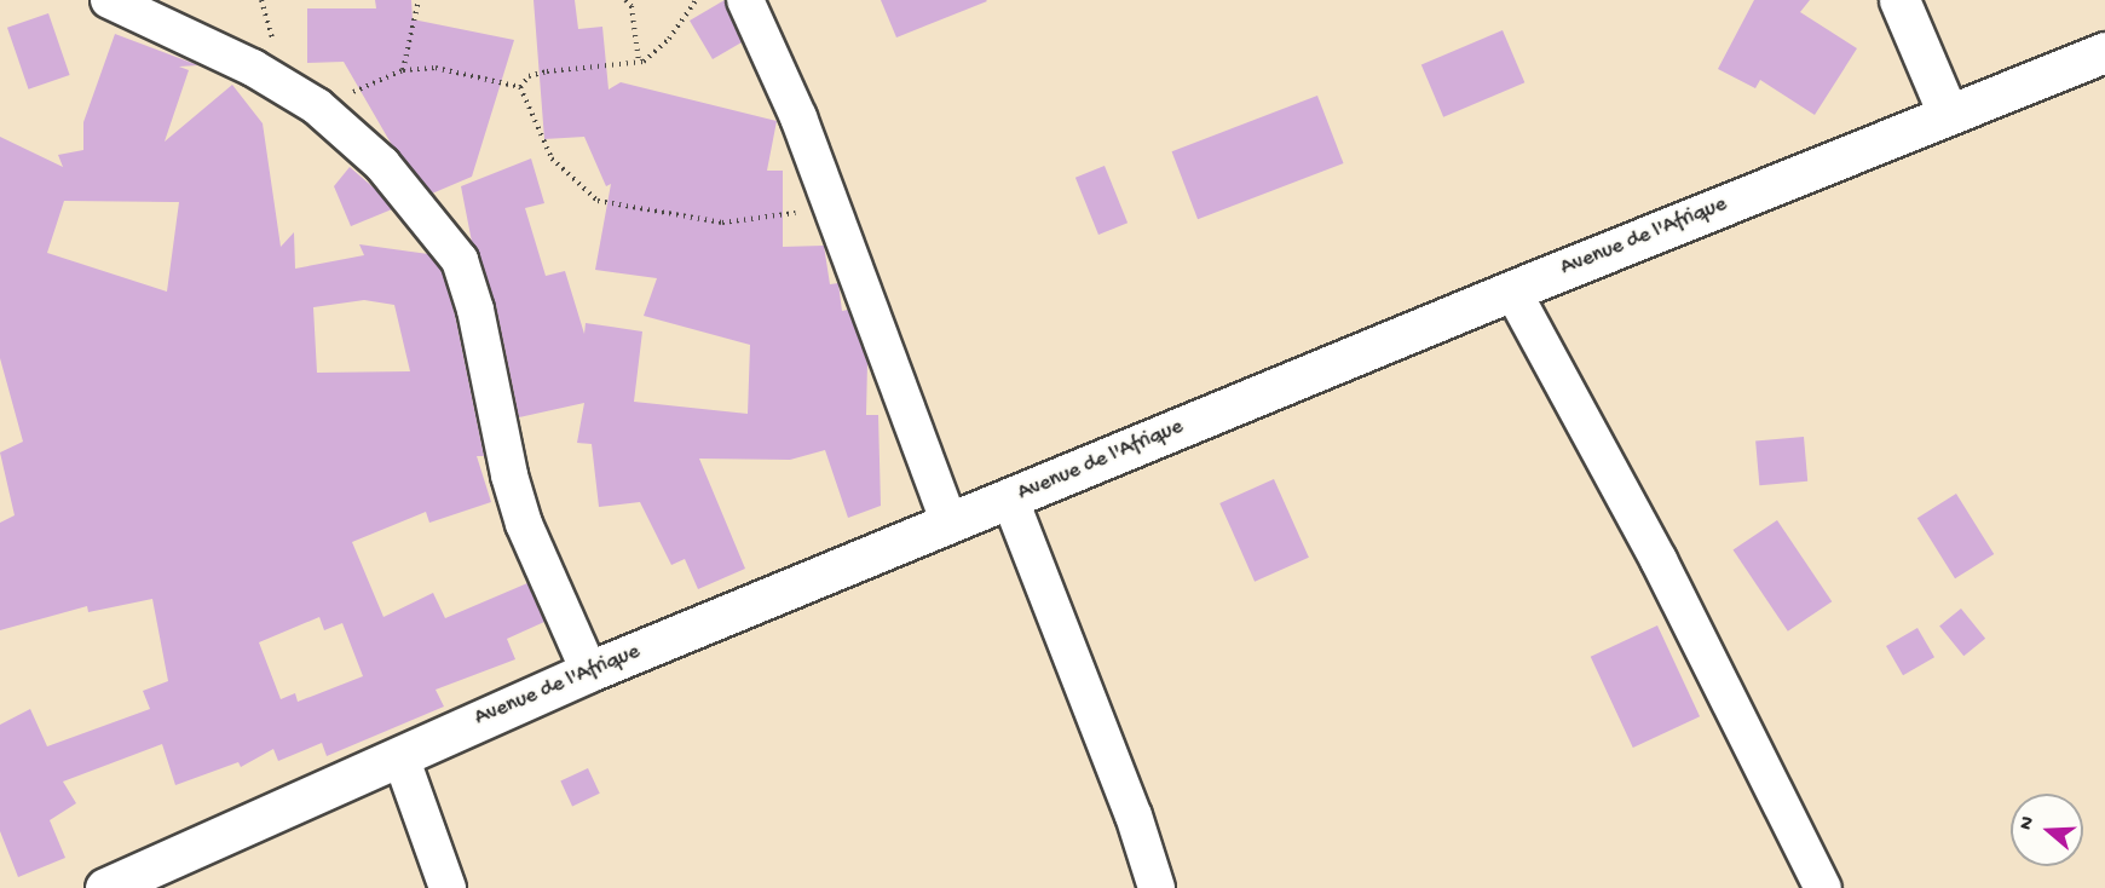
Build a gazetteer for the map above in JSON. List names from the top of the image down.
{
  "streets": {
    "main road": ["Avenue de l'Afrique"]
  },
  "north": "left"
}
